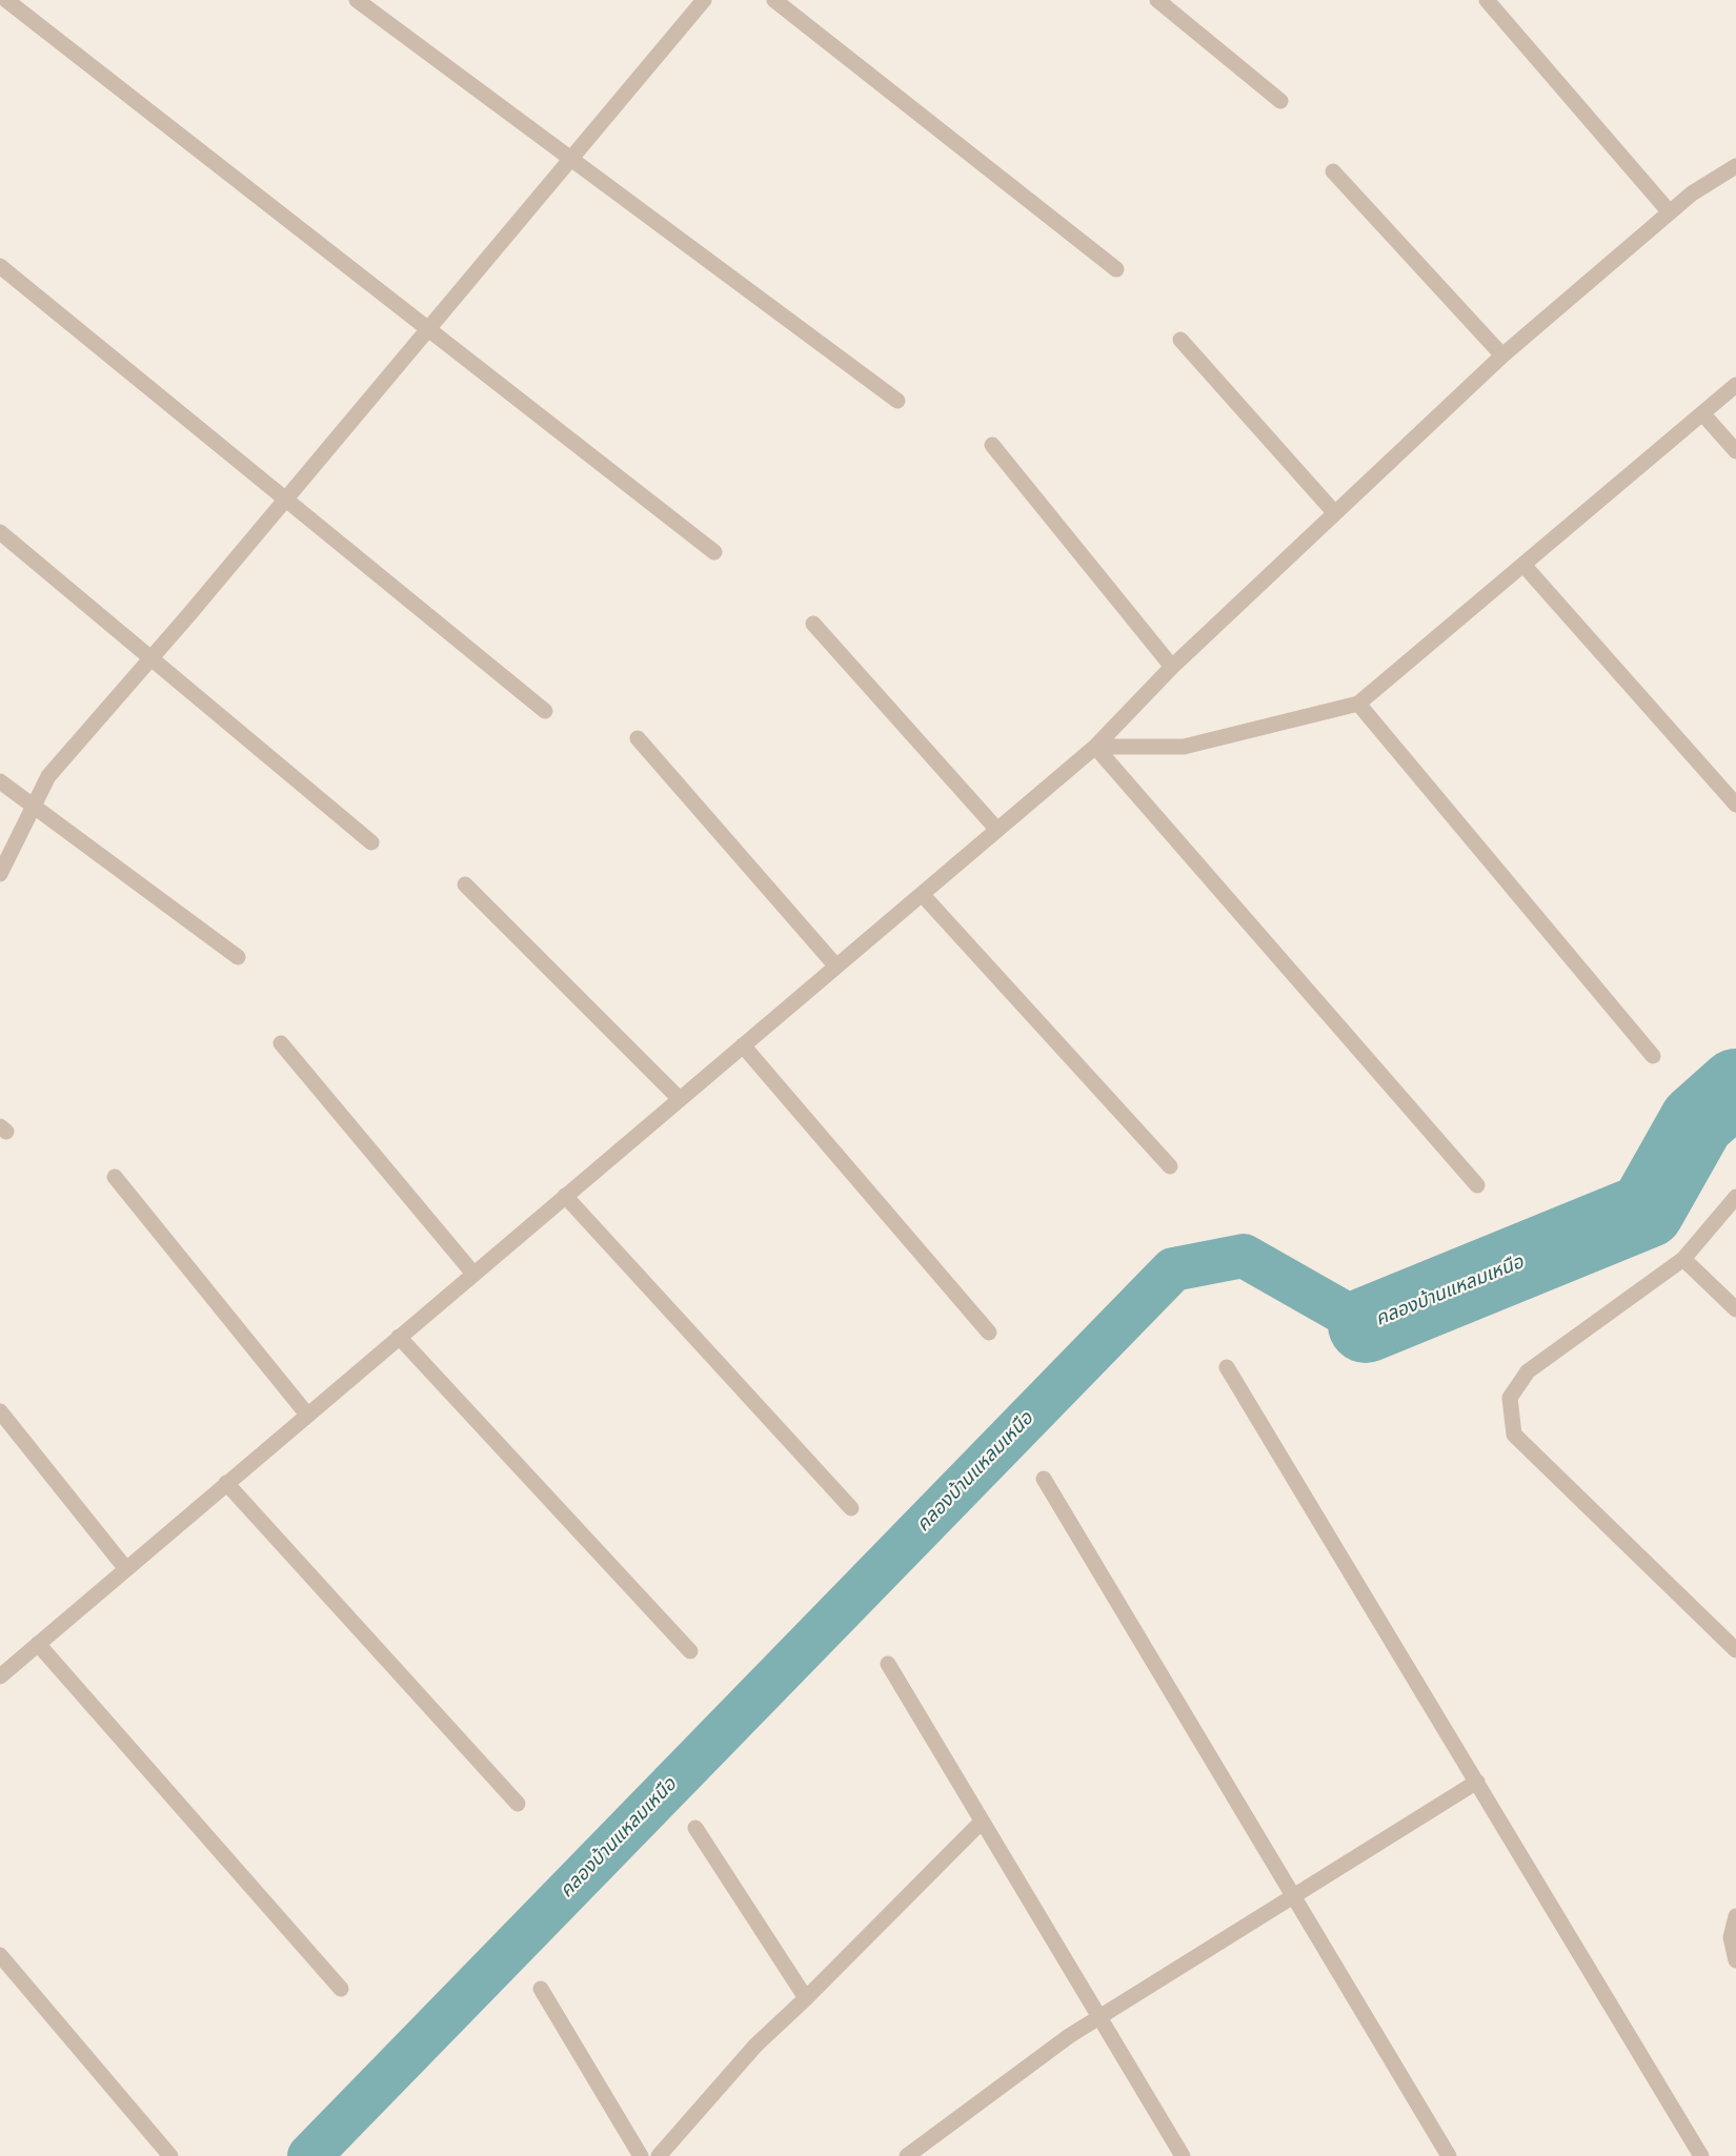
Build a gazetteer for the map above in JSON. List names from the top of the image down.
{
  "water": ["คลองบ้านแหลมเหนือ"]
}
